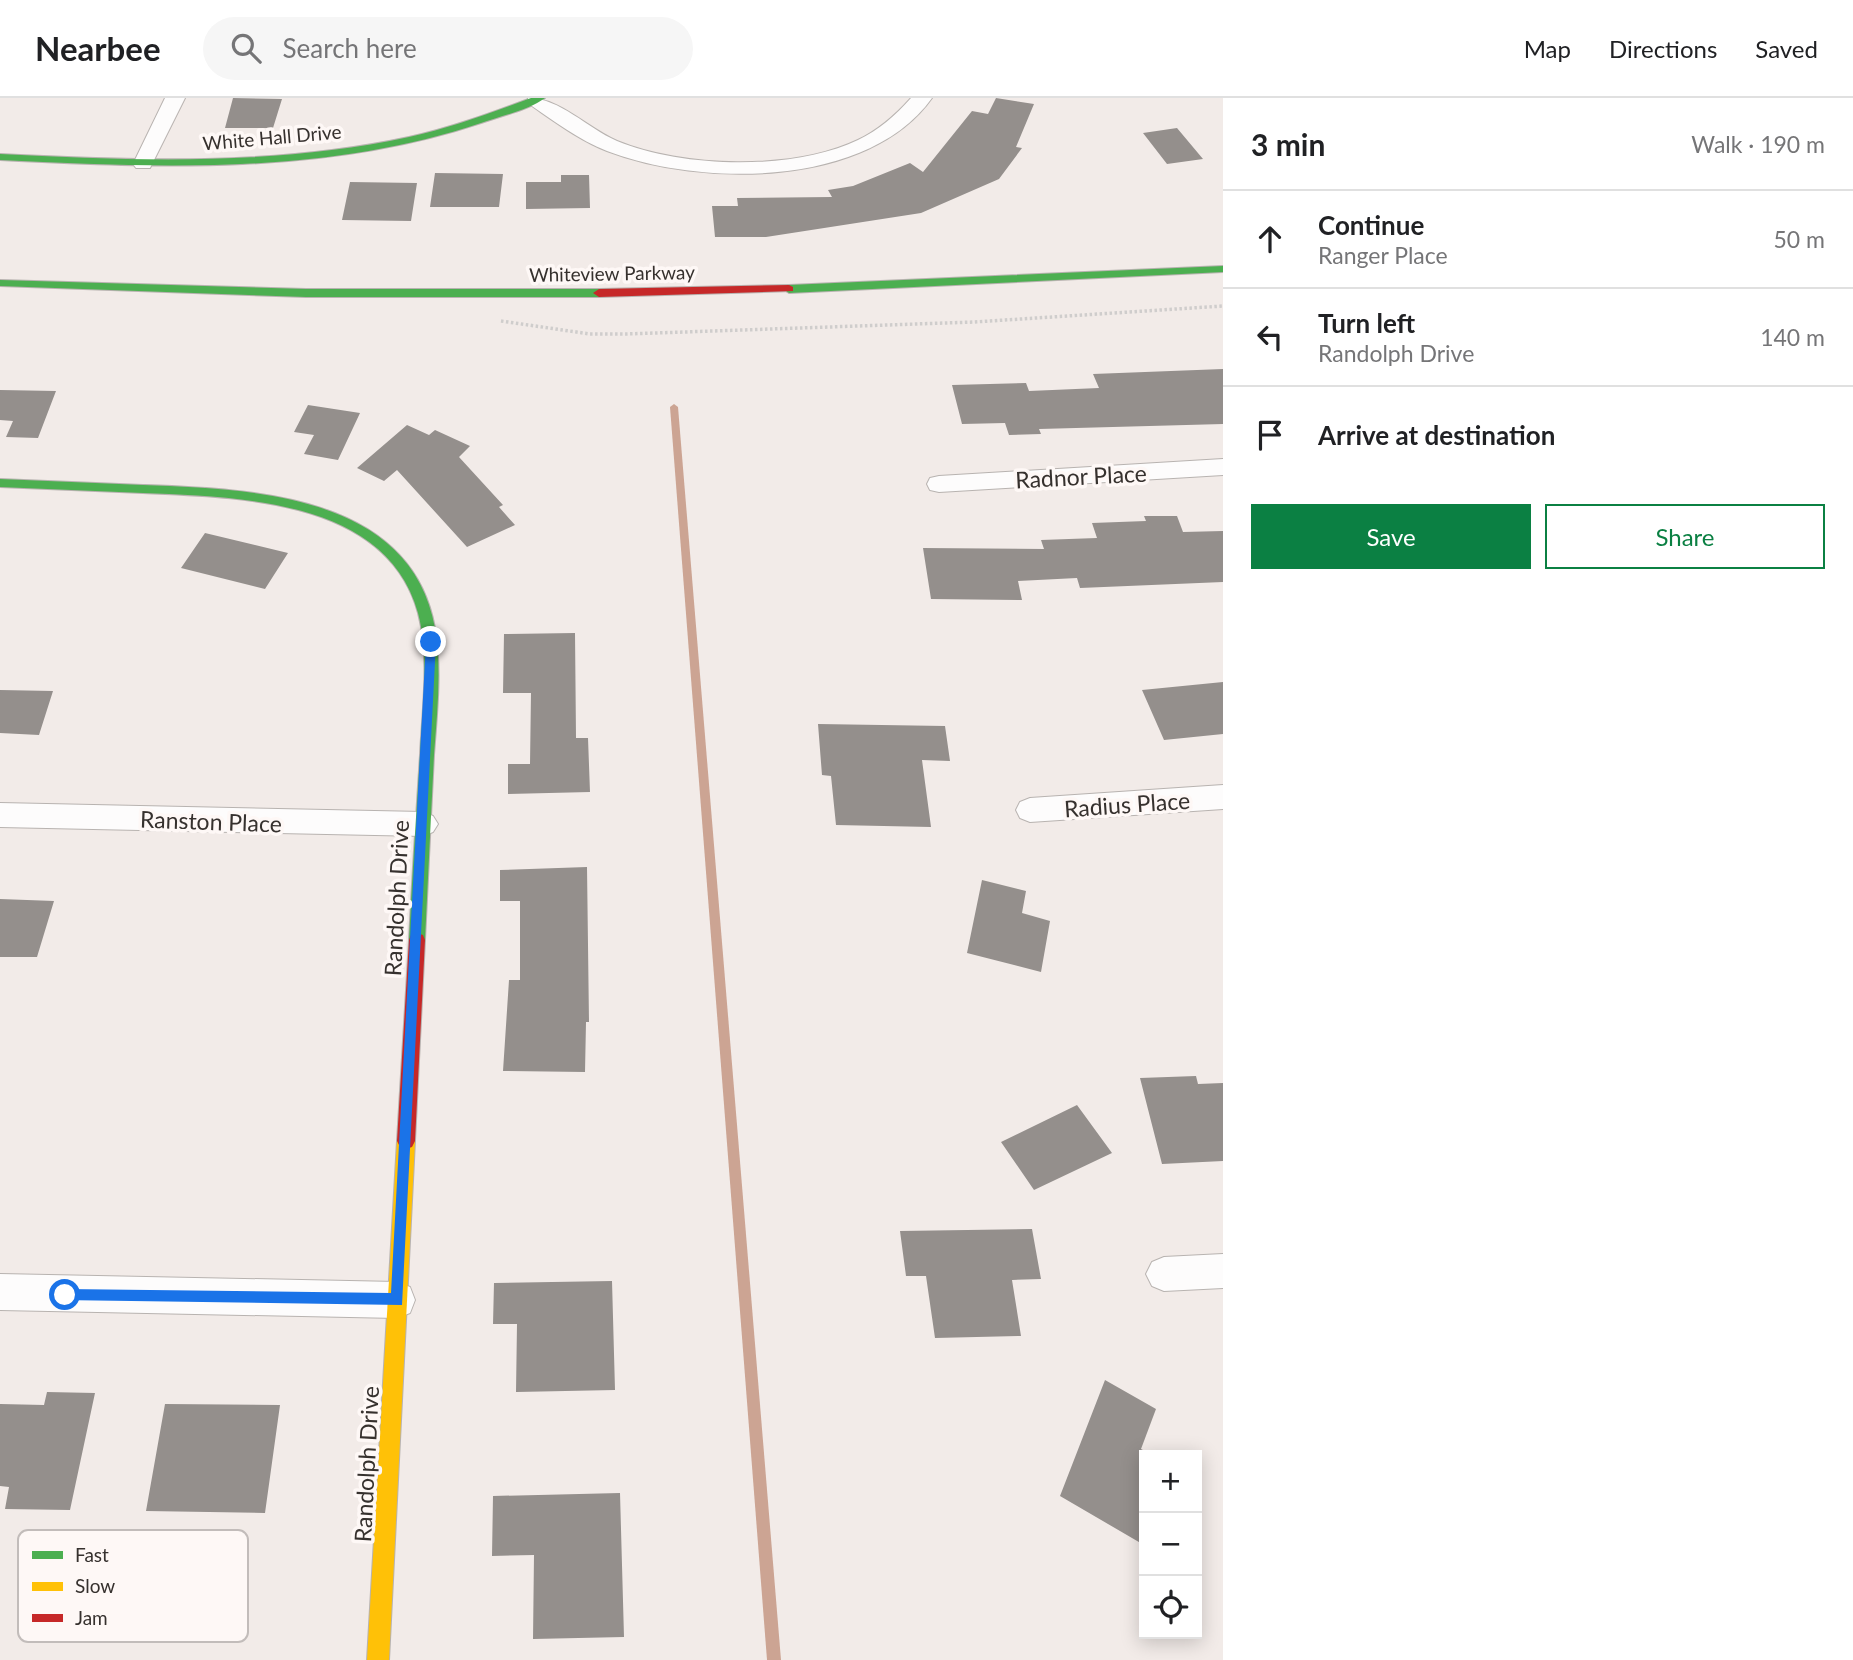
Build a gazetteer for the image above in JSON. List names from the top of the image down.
{
  "streets": {
    "street": [
      "White Hall Drive",
      "Whiteview Parkway",
      "Radnor Place",
      "Radius Place",
      "Ranston Place",
      "Randolph Drive"
    ]
  },
  "crossings": [
    ["Ranston Place", "Randolph Drive"]
  ],
  "legend": ["Fast", "Slow", "Jam"],
  "page": {
    "header": "Nearbee",
    "search": "Search here",
    "nav": ["Map", "Directions", "Saved"],
    "heading": ["3 min", "Walk · 190 m"],
    "list": [
      ["Continue", "Ranger Place", "50 m"],
      ["Turn left", "Randolph Drive", "140 m"],
      "Arrive at destination"
    ],
    "buttons": ["Save", "Share"],
    "map_buttons": ["+", "−"]
  }
}
